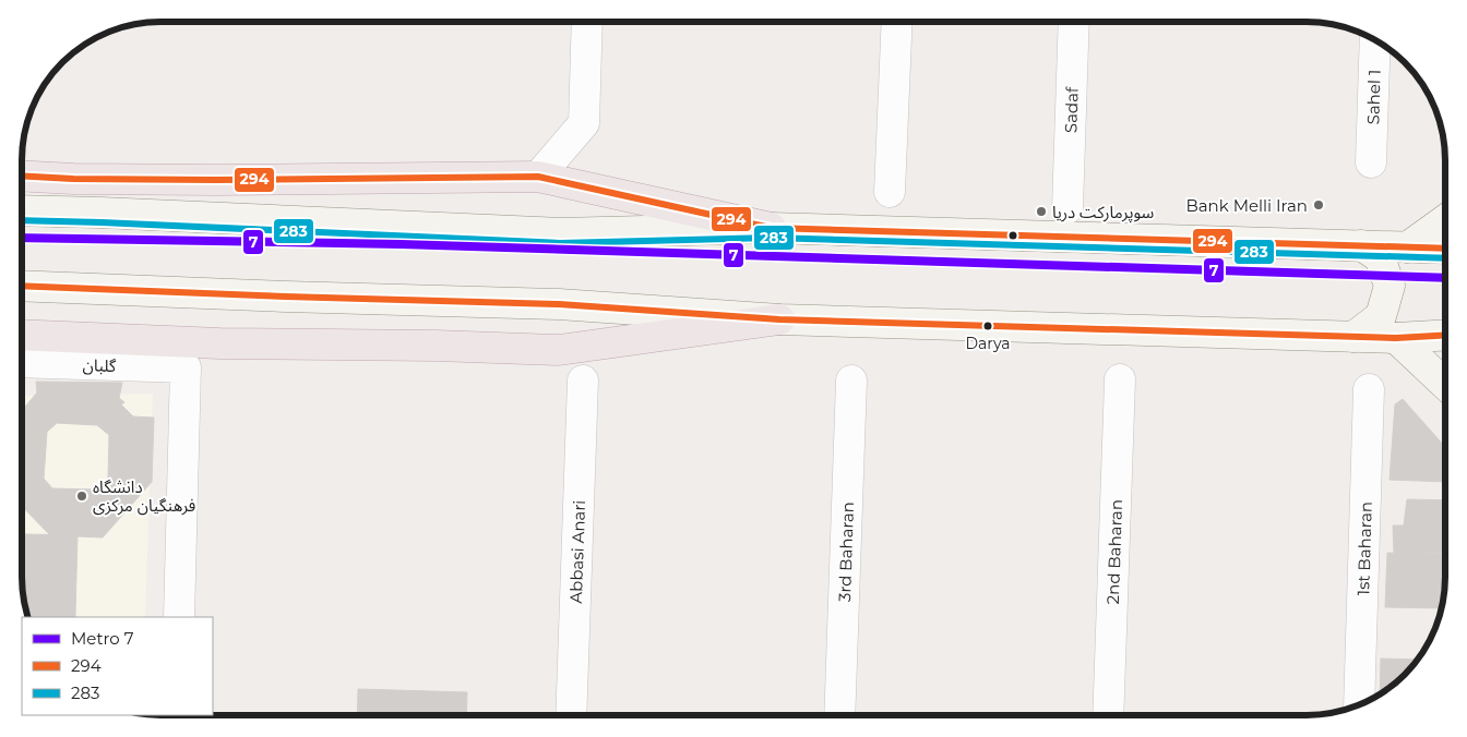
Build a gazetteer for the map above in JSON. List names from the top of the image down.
{
  "streets": {
    "street": [
      "Sahel 1",
      "Sadaf",
      "گلبان",
      "1st Baharan",
      "2nd Baharan",
      "Abbasi Anari",
      "3rd Baharan"
    ]
  },
  "places": [
    "Bank Melli Iran",
    "سوپرمارکت دریا",
    "Darya",
    "دانشگاه فرهنگیان مرکزی"
  ],
  "lines": ["transit line 294", "transit line 283", "metro line 7"],
  "legend": ["Metro 7", "294", "283"]
}
